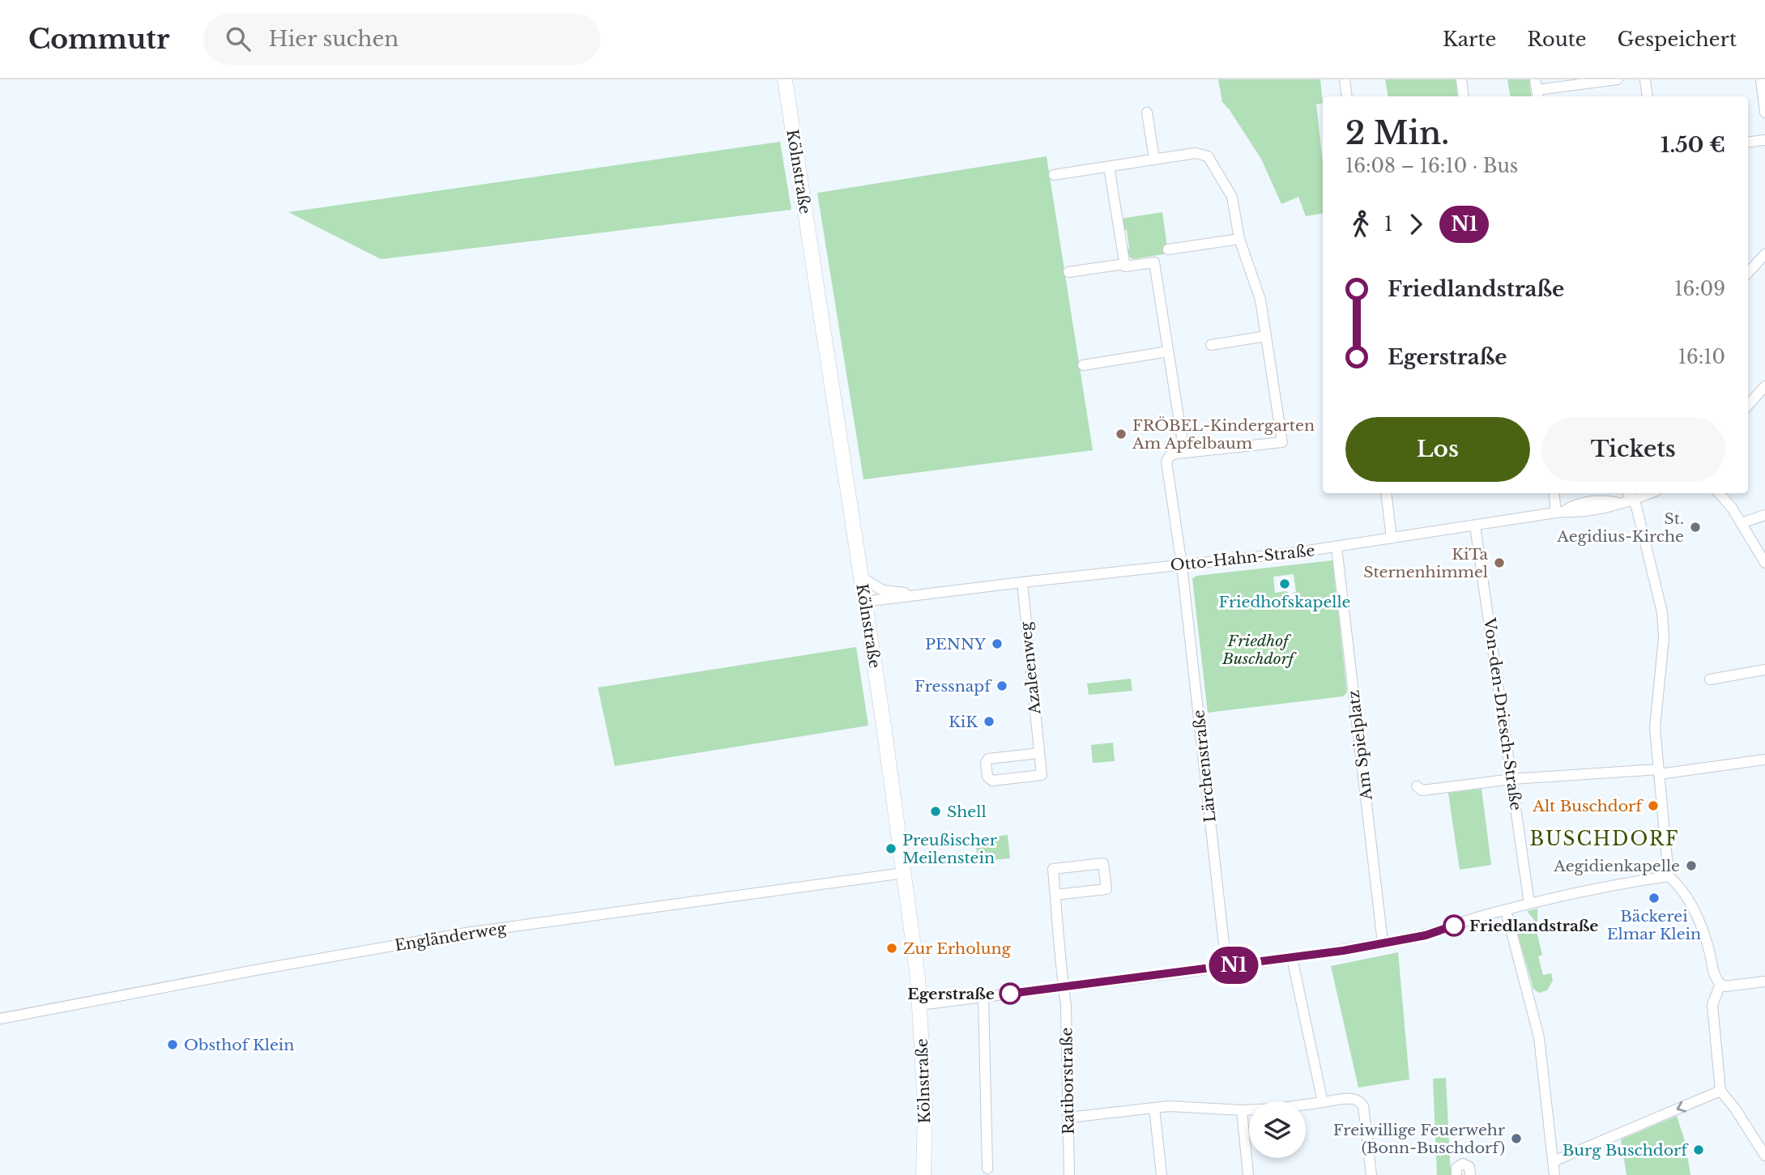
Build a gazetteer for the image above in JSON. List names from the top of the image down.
{
  "streets": {
    "main road": ["Kölnstraße"],
    "street": [
      "Otto-Hahn-Straße",
      "Azaleenweg",
      "Von-den-Driesch-Straße",
      "Am Spielplatz",
      "Lärchenstraße",
      "Engländerweg",
      "Ratiborstraße"
    ]
  },
  "crossings": [
    ["Kölnstraße", "Otto-Hahn-Straße"],
    ["Kölnstraße", "Engländerweg"],
    ["Otto-Hahn-Straße", "Azaleenweg"],
    ["Otto-Hahn-Straße", "Von-den-Driesch-Straße"],
    ["Otto-Hahn-Straße", "Am Spielplatz"],
    ["Otto-Hahn-Straße", "Lärchenstraße"]
  ],
  "districts": ["BUSCHDORF"],
  "parks": ["Friedhof Buschdorf"],
  "places": [
    "FRÖBEL-Kindergarten Am Apfelbaum",
    "St. Aegidius-Kirche",
    "KiTa Sternenhimmel",
    "Friedhofskapelle",
    "PENNY",
    "Fressnapf",
    "KiK",
    "Alt Buschdorf",
    "Shell",
    "Preußischer Meilenstein",
    "Aegidienkapelle",
    "Bäckerei Elmar Klein",
    "Friedlandstraße",
    "Zur Erholung",
    "Egerstraße",
    "Obsthof Klein",
    "Freiwillige Feuerwehr (Bonn-Buschdorf)",
    "Burg Buschdorf"
  ],
  "lines": ["bus line N1"],
  "page": {
    "header": "Commutr",
    "search": "Hier suchen",
    "nav": ["Karte", "Route", "Gespeichert"],
    "on_map": "N1",
    "heading": ["2 Min.", "16:08 – 16:10 · Bus", "1.50 €"],
    "legs": ["1", "N1"],
    "list": [
      {
        "name": "Friedlandstraße",
        "value": "16:09"
      },
      {
        "name": "Egerstraße",
        "value": "16:10"
      }
    ],
    "buttons": ["Los", "Tickets"]
  }
}
